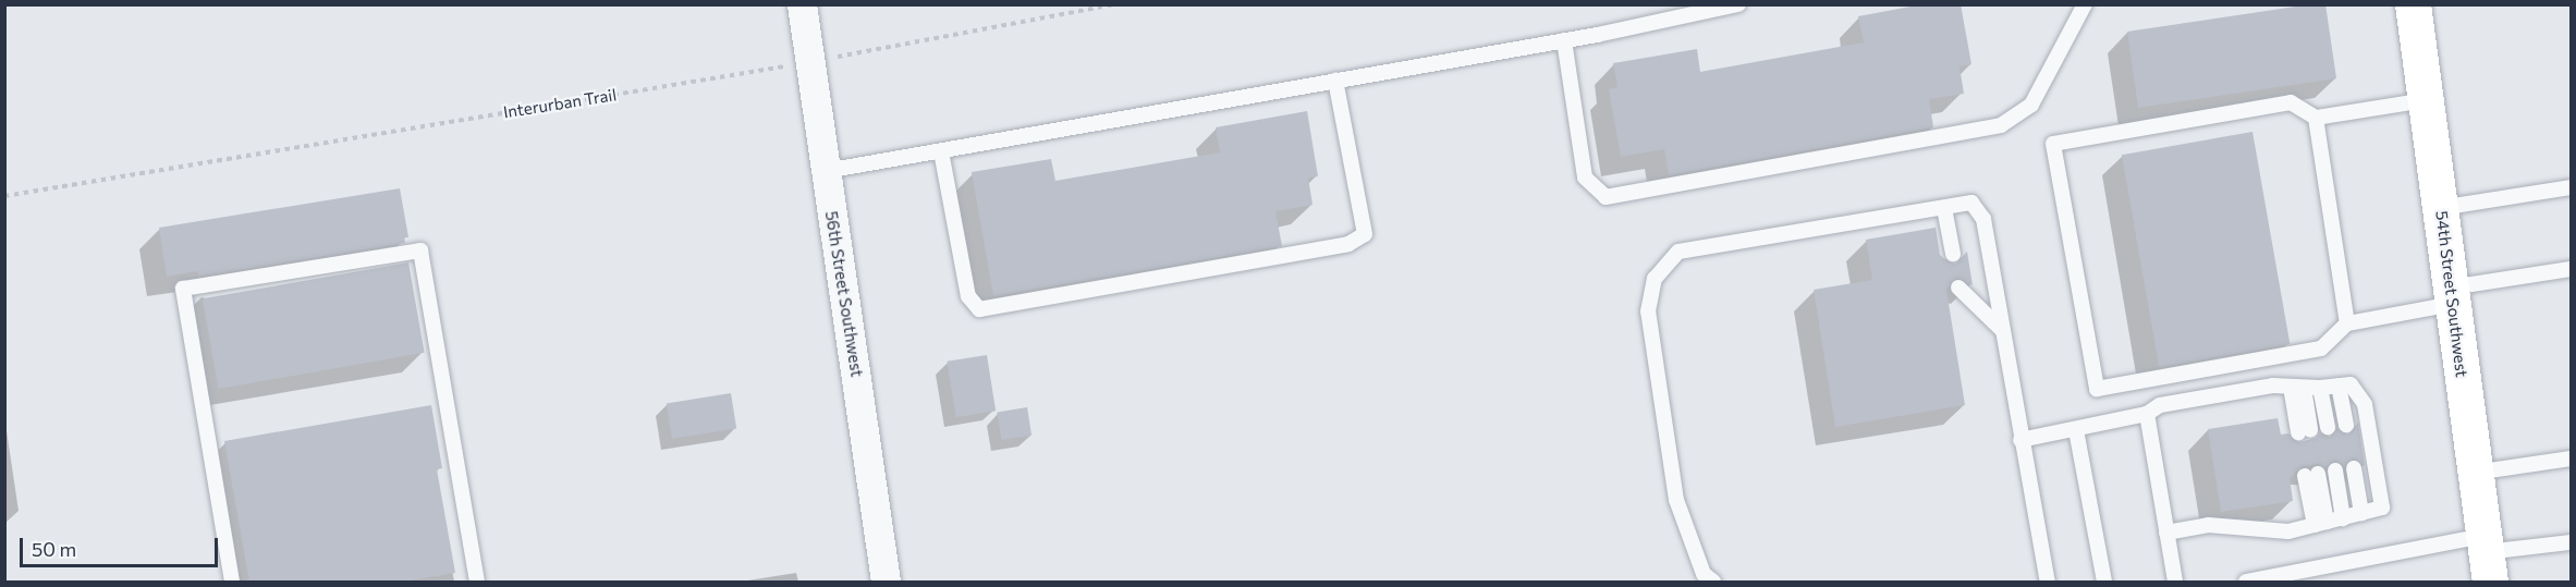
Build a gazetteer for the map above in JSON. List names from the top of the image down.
{
  "streets": {
    "main road": ["54th Street Southwest"],
    "street": ["56th Street Southwest"],
    "path": ["Interurban Trail"]
  },
  "crossings": [
    ["Interurban Trail", "56th Street Southwest"]
  ],
  "scale_bar": "50 m"
}
